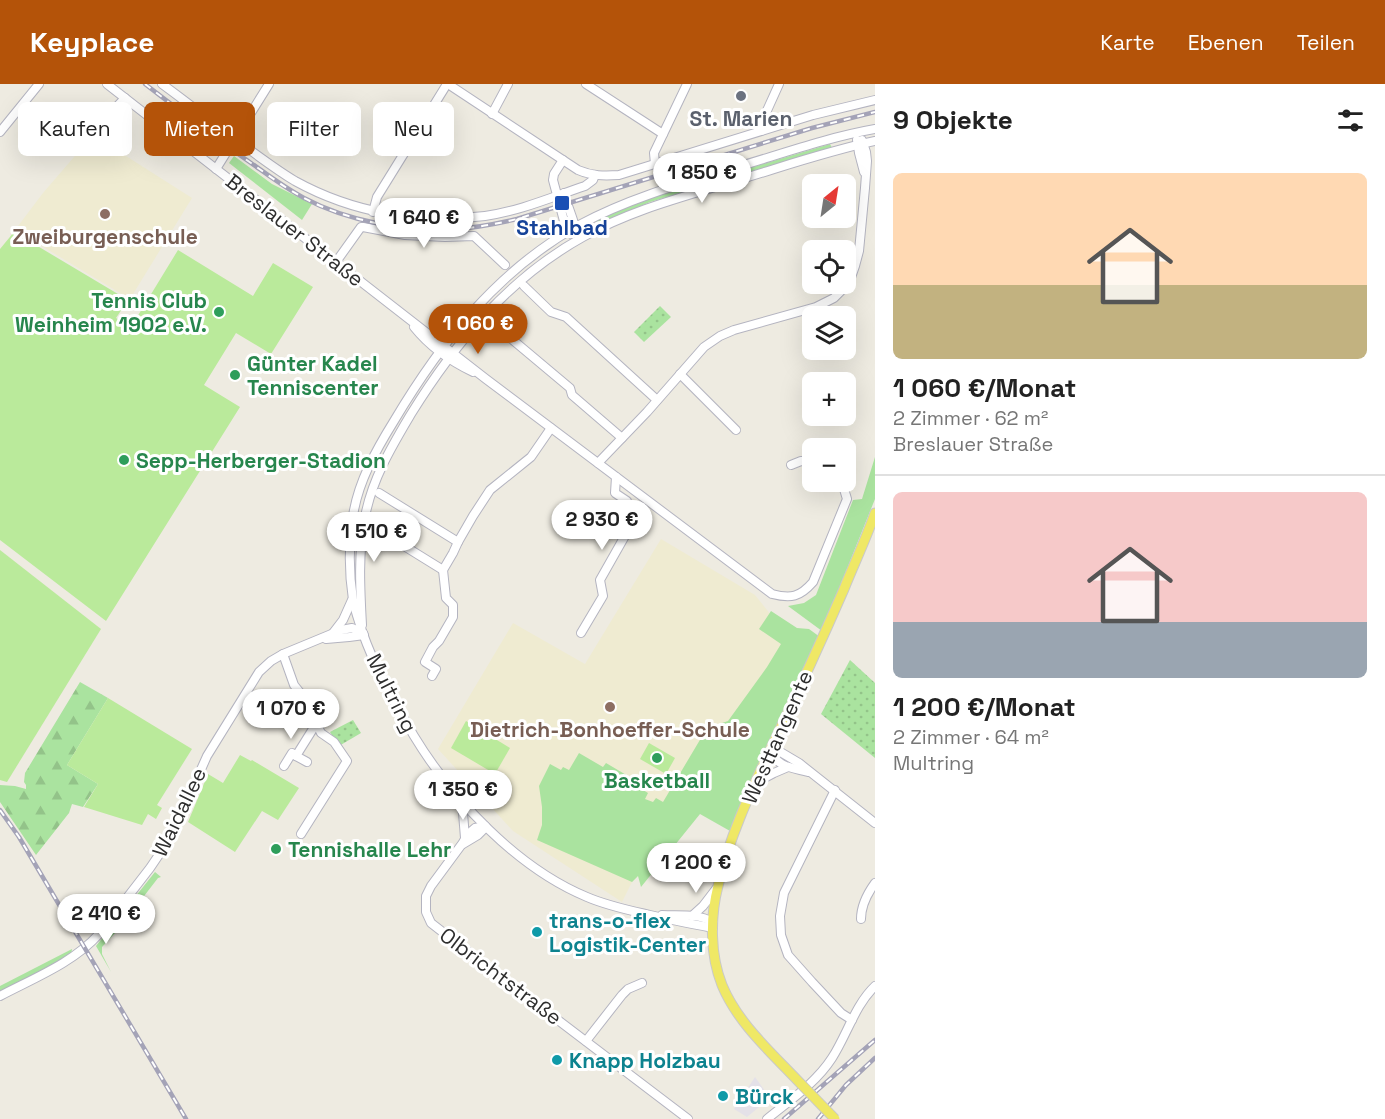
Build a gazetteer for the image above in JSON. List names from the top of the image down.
{
  "streets": {
    "main road": ["Westtangente"],
    "street": [
      "Breslauer Straße",
      "Multring",
      "Waidallee",
      "Olbrichtstraße"
    ]
  },
  "crossings": [
    ["Breslauer Straße", "Multring"],
    ["Multring", "Westtangente"],
    ["Multring", "Waidallee"],
    ["Multring", "Olbrichtstraße"]
  ],
  "places": {
    "other": [
      "St. Marien",
      "Zweiburgenschule",
      "Tennis Club Weinheim 1902 e.V.",
      "Günter Kadel Tenniscenter",
      "Sepp-Herberger-Stadion",
      "Dietrich-Bonhoeffer-Schule",
      "Basketball",
      "Tennishalle Lehr",
      "trans-o-flex Logistik-Center",
      "Knapp Holzbau",
      "Bürck"
    ],
    "transit": ["Stahlbad"]
  },
  "north": "top right",
  "page": {
    "header": "Keyplace",
    "nav": ["Karte", "Ebenen", "Teilen"],
    "heading": "9 Objekte",
    "chip": [
      "Kaufen",
      "Mieten",
      "Filter",
      "Neu"
    ],
    "price": [
      "1 850 €",
      "1 640 €",
      "1 060 €",
      "2 930 €",
      "1 510 €",
      "1 070 €",
      "1 350 €",
      "1 200 €",
      "2 410 €"
    ],
    "list": [
      {
        "name": "1 060 €/Monat",
        "note": "2 Zimmer · 62 m² · Breslauer Straße"
      },
      {
        "name": "1 200 €/Monat",
        "note": "2 Zimmer · 64 m² · Multring"
      }
    ],
    "map_buttons": ["+", "−"]
  }
}
